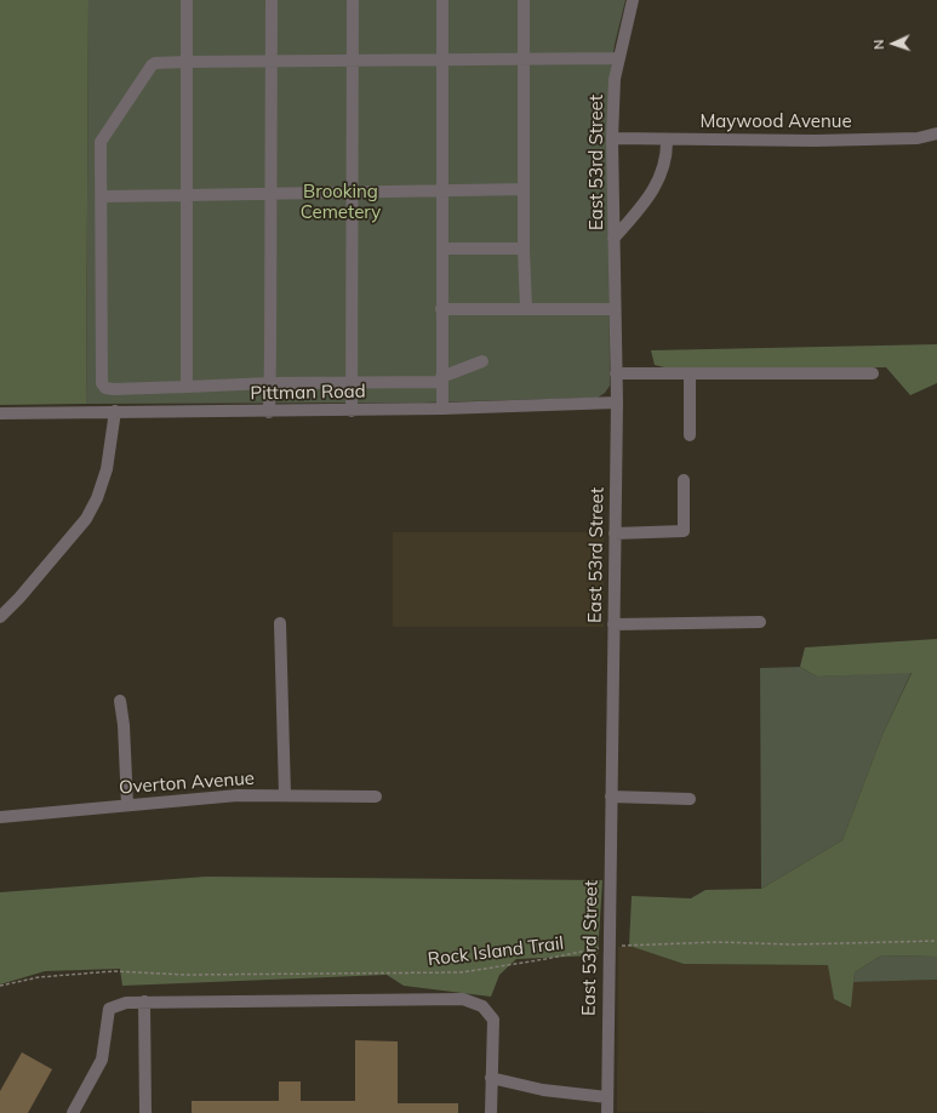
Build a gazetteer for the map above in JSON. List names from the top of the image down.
{
  "streets": {
    "street": [
      "Maywood Avenue",
      "East 53rd Street",
      "Pittman Road",
      "Overton Avenue"
    ],
    "path": ["Rock Island Trail"]
  },
  "crossings": [
    ["Maywood Avenue", "East 53rd Street"],
    ["East 53rd Street", "Pittman Road"],
    ["East 53rd Street", "Rock Island Trail"]
  ],
  "parks": ["Brooking Cemetery"],
  "north": "left"
}
